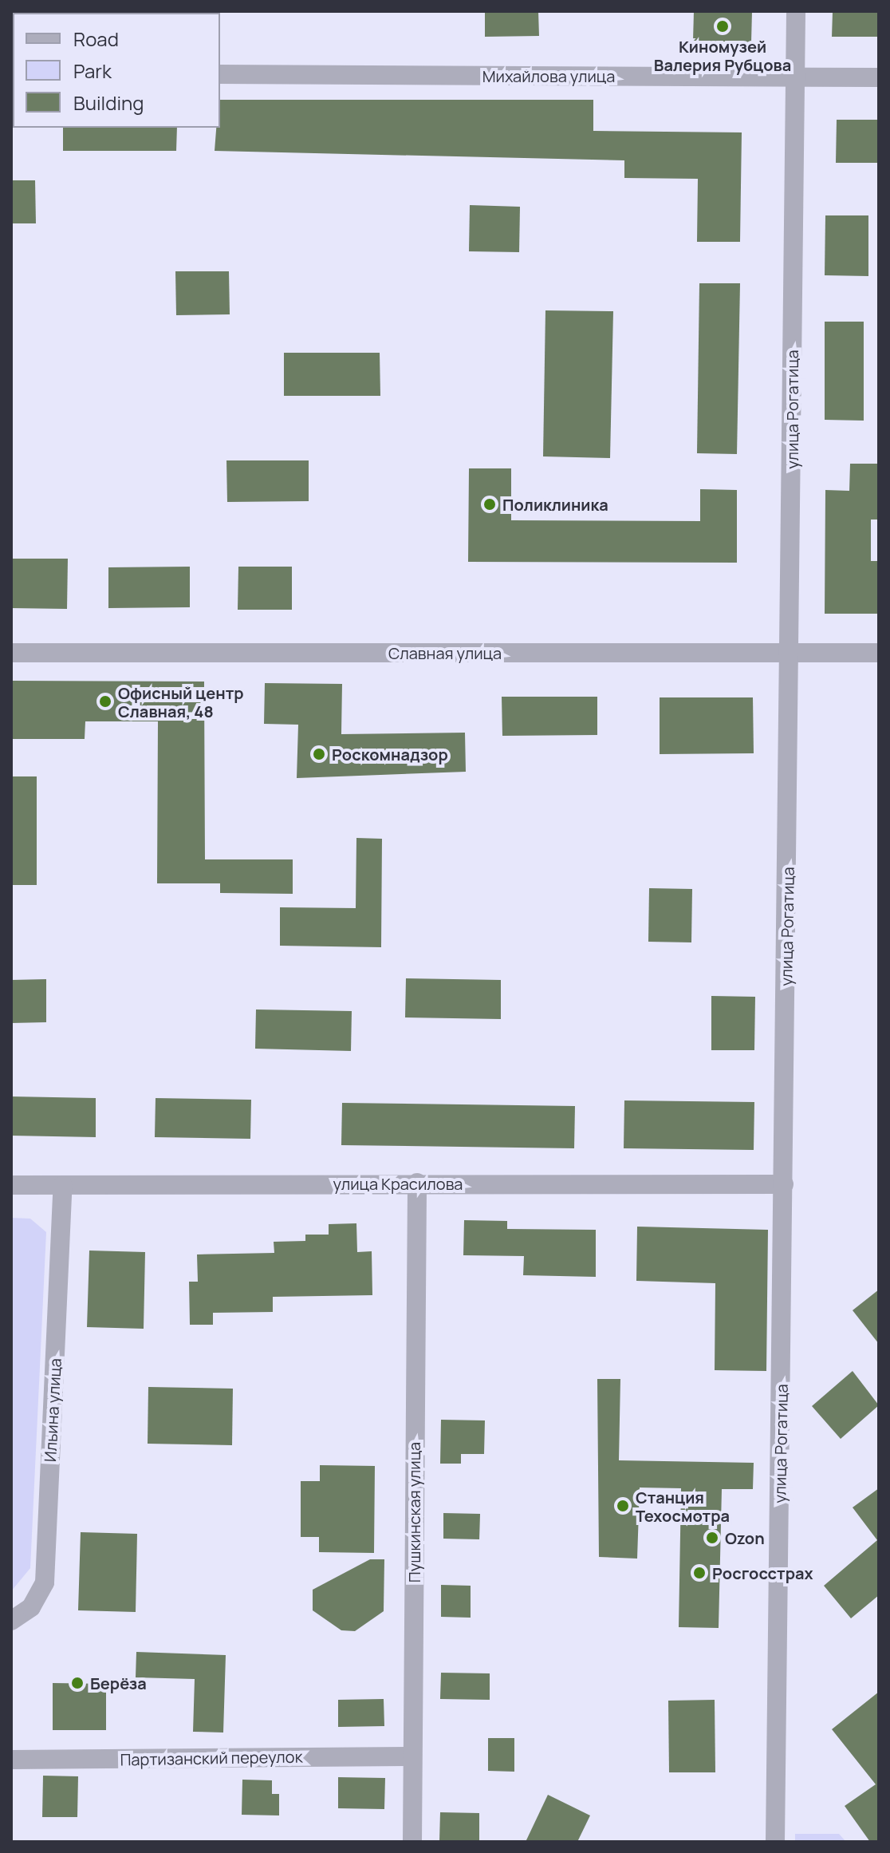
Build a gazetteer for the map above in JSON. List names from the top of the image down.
{
  "streets": {
    "street": [
      "Михайлова улица",
      "улица Рогатица",
      "Славная улица",
      "улица Красилова",
      "Ильина улица",
      "Пушкинская улица",
      "Партизанский переулок"
    ]
  },
  "crossings": [
    ["Михайлова улица", "улица Рогатица"],
    ["улица Рогатица", "Славная улица"],
    ["улица Рогатица", "улица Красилова"],
    ["улица Красилова", "Ильина улица"],
    ["улица Красилова", "Пушкинская улица"],
    ["Пушкинская улица", "Партизанский переулок"]
  ],
  "places": [
    "Киномузей Валерия Рубцова",
    "Поликлиника",
    "Офисный центр Славная, 48",
    "Роскомнадзор",
    "Станция Техосмотра",
    "Ozon",
    "Росгосстрах",
    "Берёза"
  ],
  "legend": ["Road", "Park", "Building"]
}
